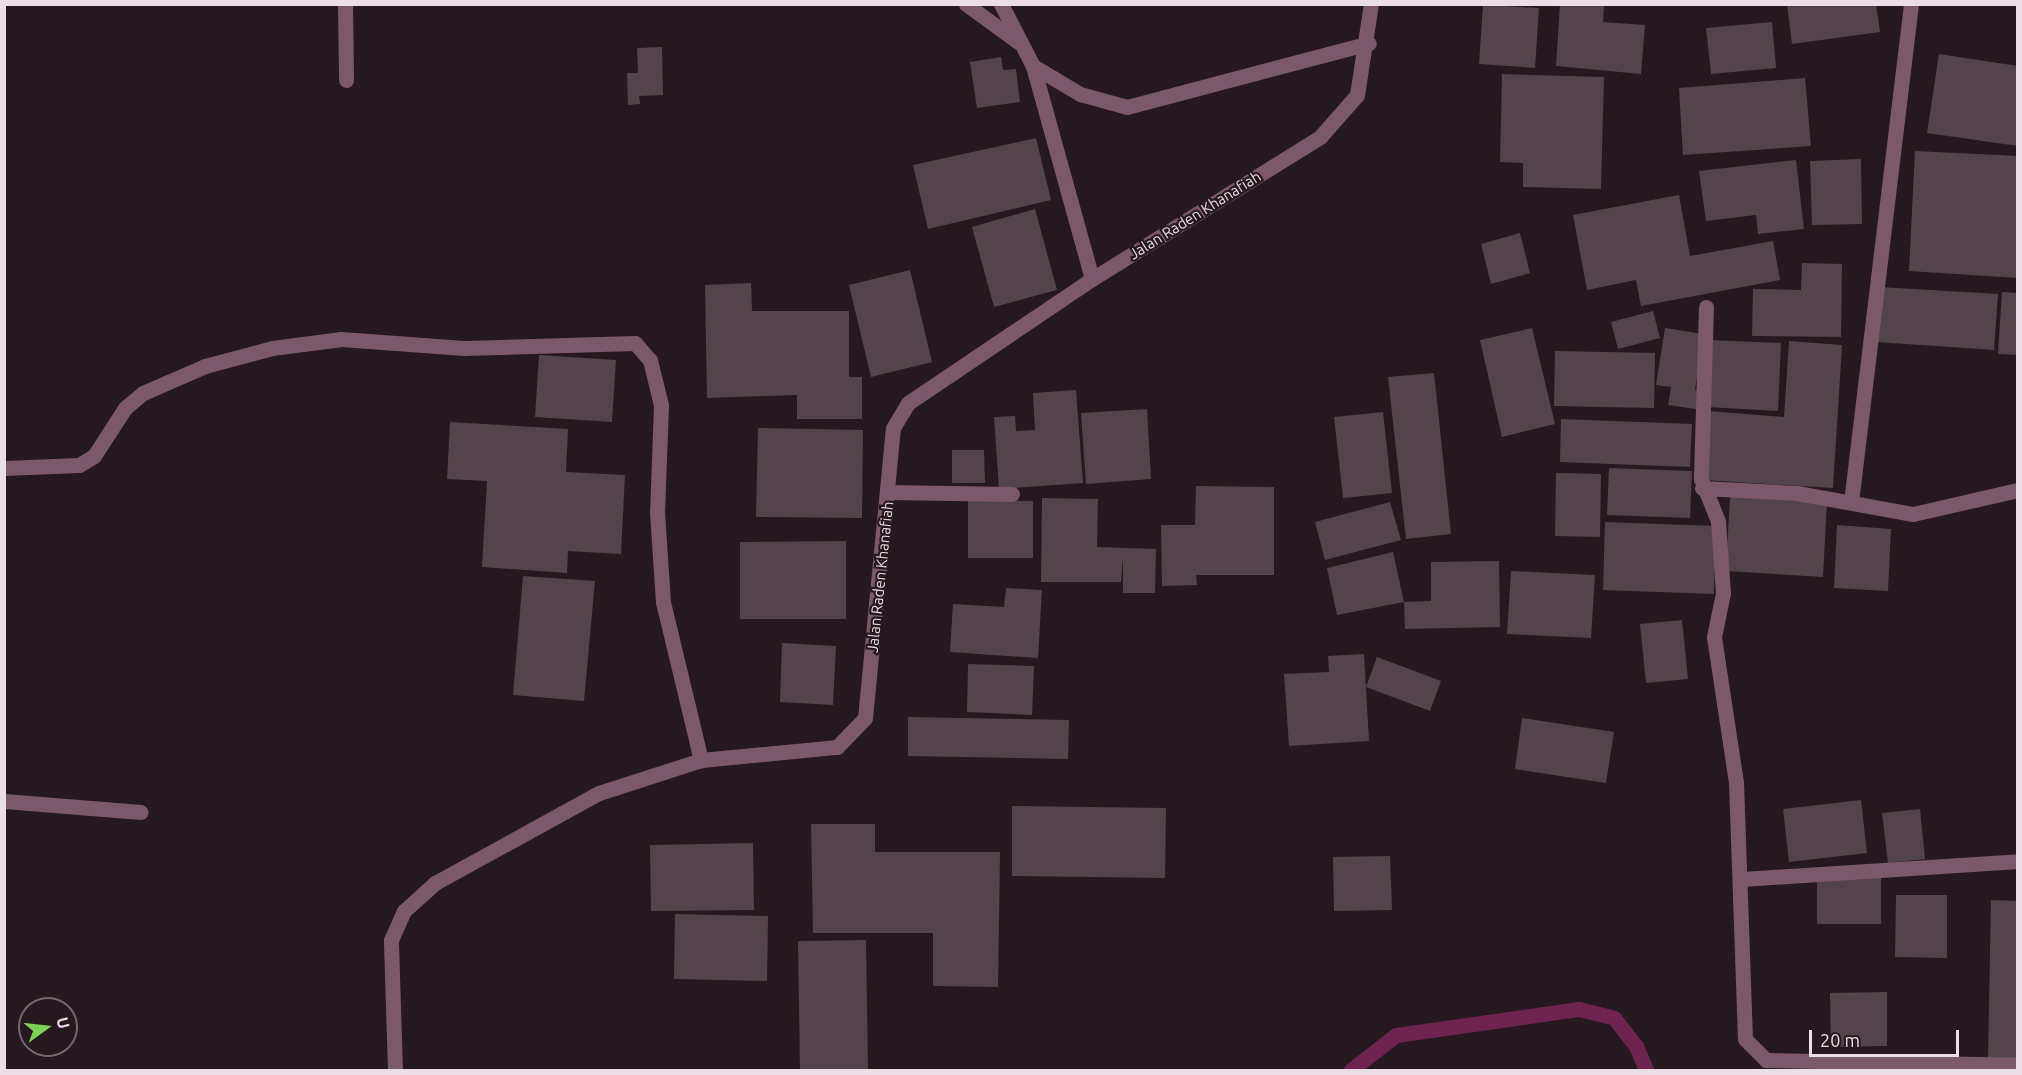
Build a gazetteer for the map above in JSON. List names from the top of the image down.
{
  "streets": {
    "street": ["Jalan Raden Khanafiah"]
  },
  "scale_bar": "20 m",
  "north": "right"
}
